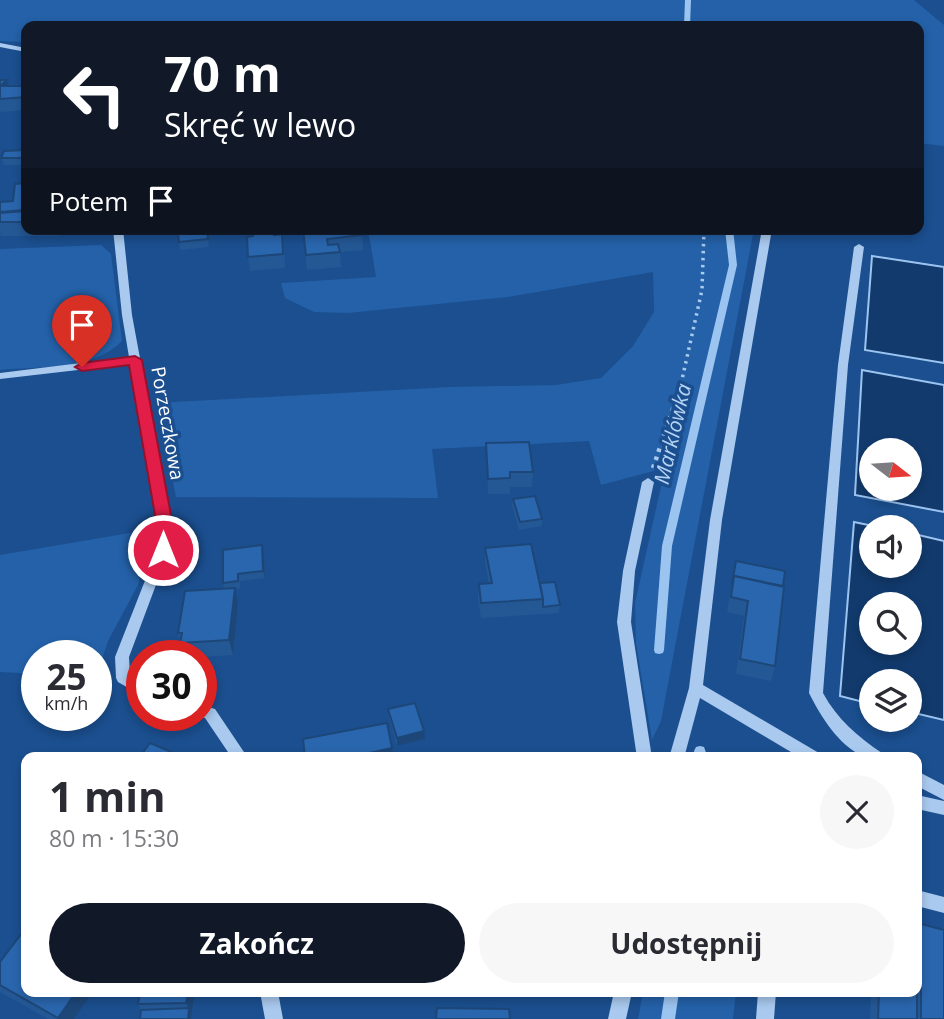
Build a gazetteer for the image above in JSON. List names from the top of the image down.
{
  "streets": {
    "street": ["Porzeczkowa"]
  },
  "water": ["Marklówka"],
  "north": "right",
  "page": {
    "turn": ["70 m", "Skręć w lewo"],
    "then": "Potem",
    "speed": "25 km/h",
    "limit": "30",
    "heading": ["1 min", "80 m · 15:30"],
    "buttons": ["Zakończ", "Udostępnij"]
  }
}
